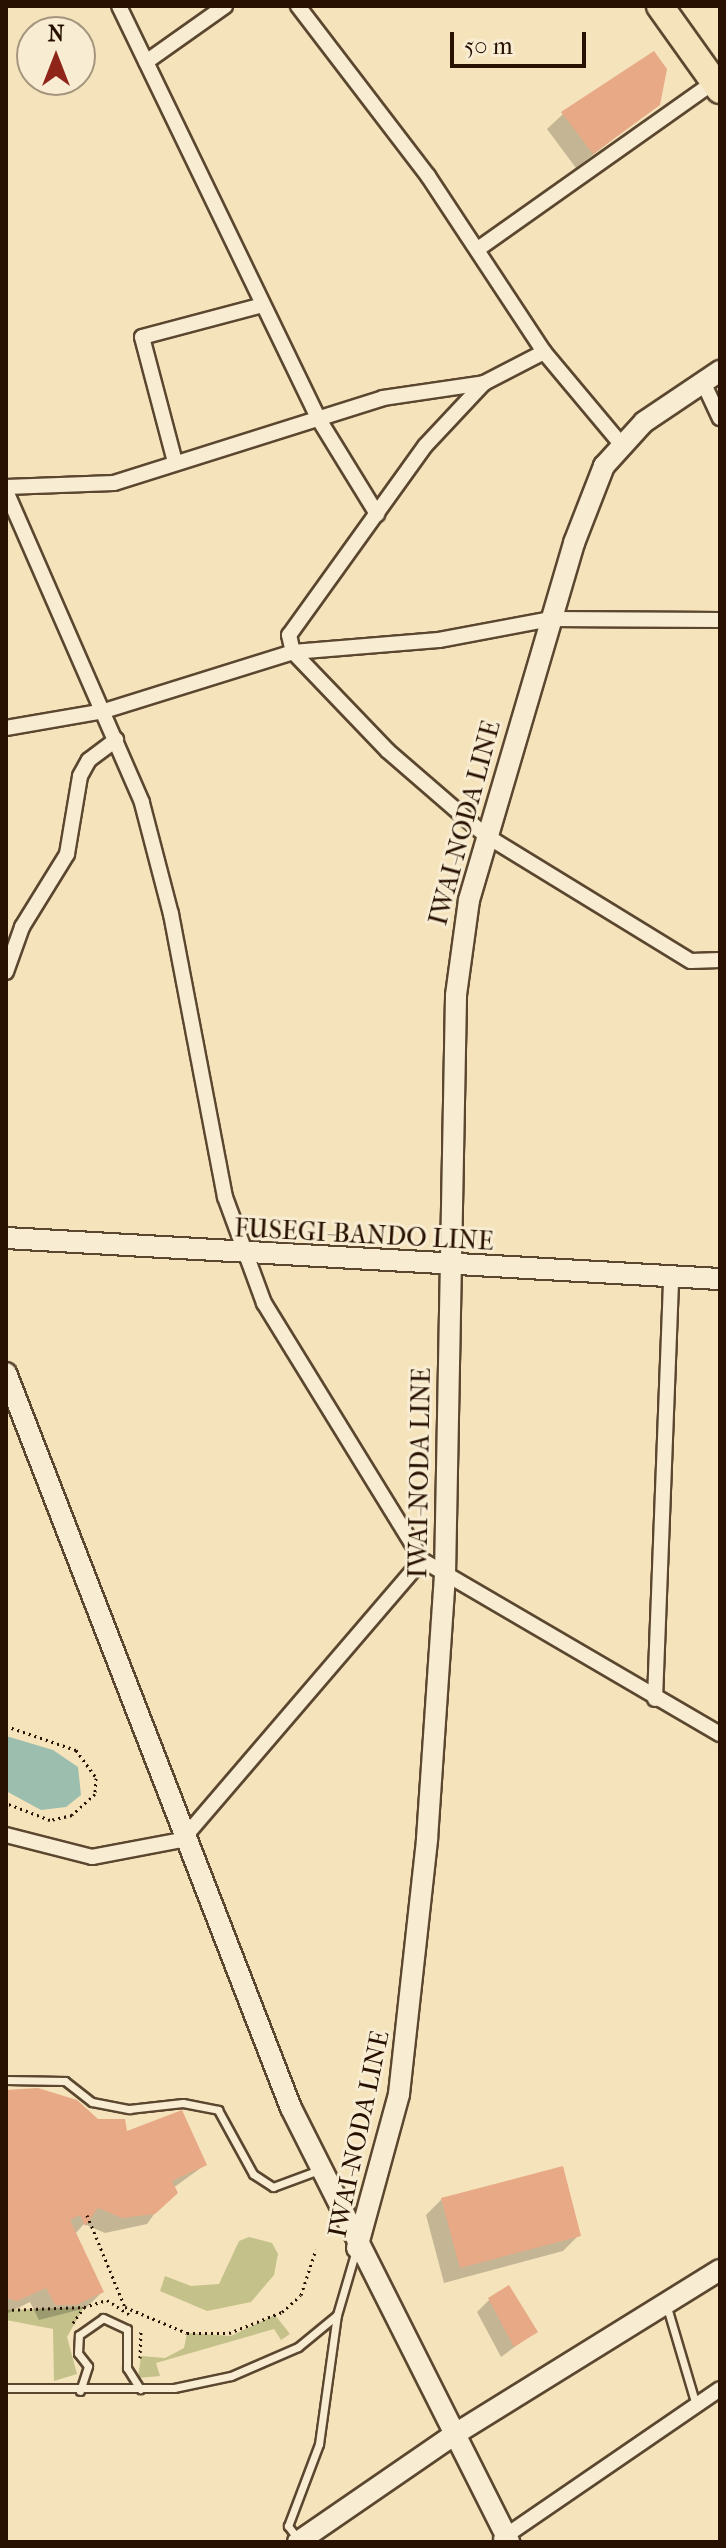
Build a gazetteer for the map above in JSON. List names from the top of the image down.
{
  "streets": {
    "main road": ["IWAI-NODA LINE", "FUSEGI-BANDO LINE"]
  },
  "crossings": [
    ["IWAI-NODA LINE", "FUSEGI-BANDO LINE"]
  ],
  "scale_bar": "50 m",
  "north": "top"
}
